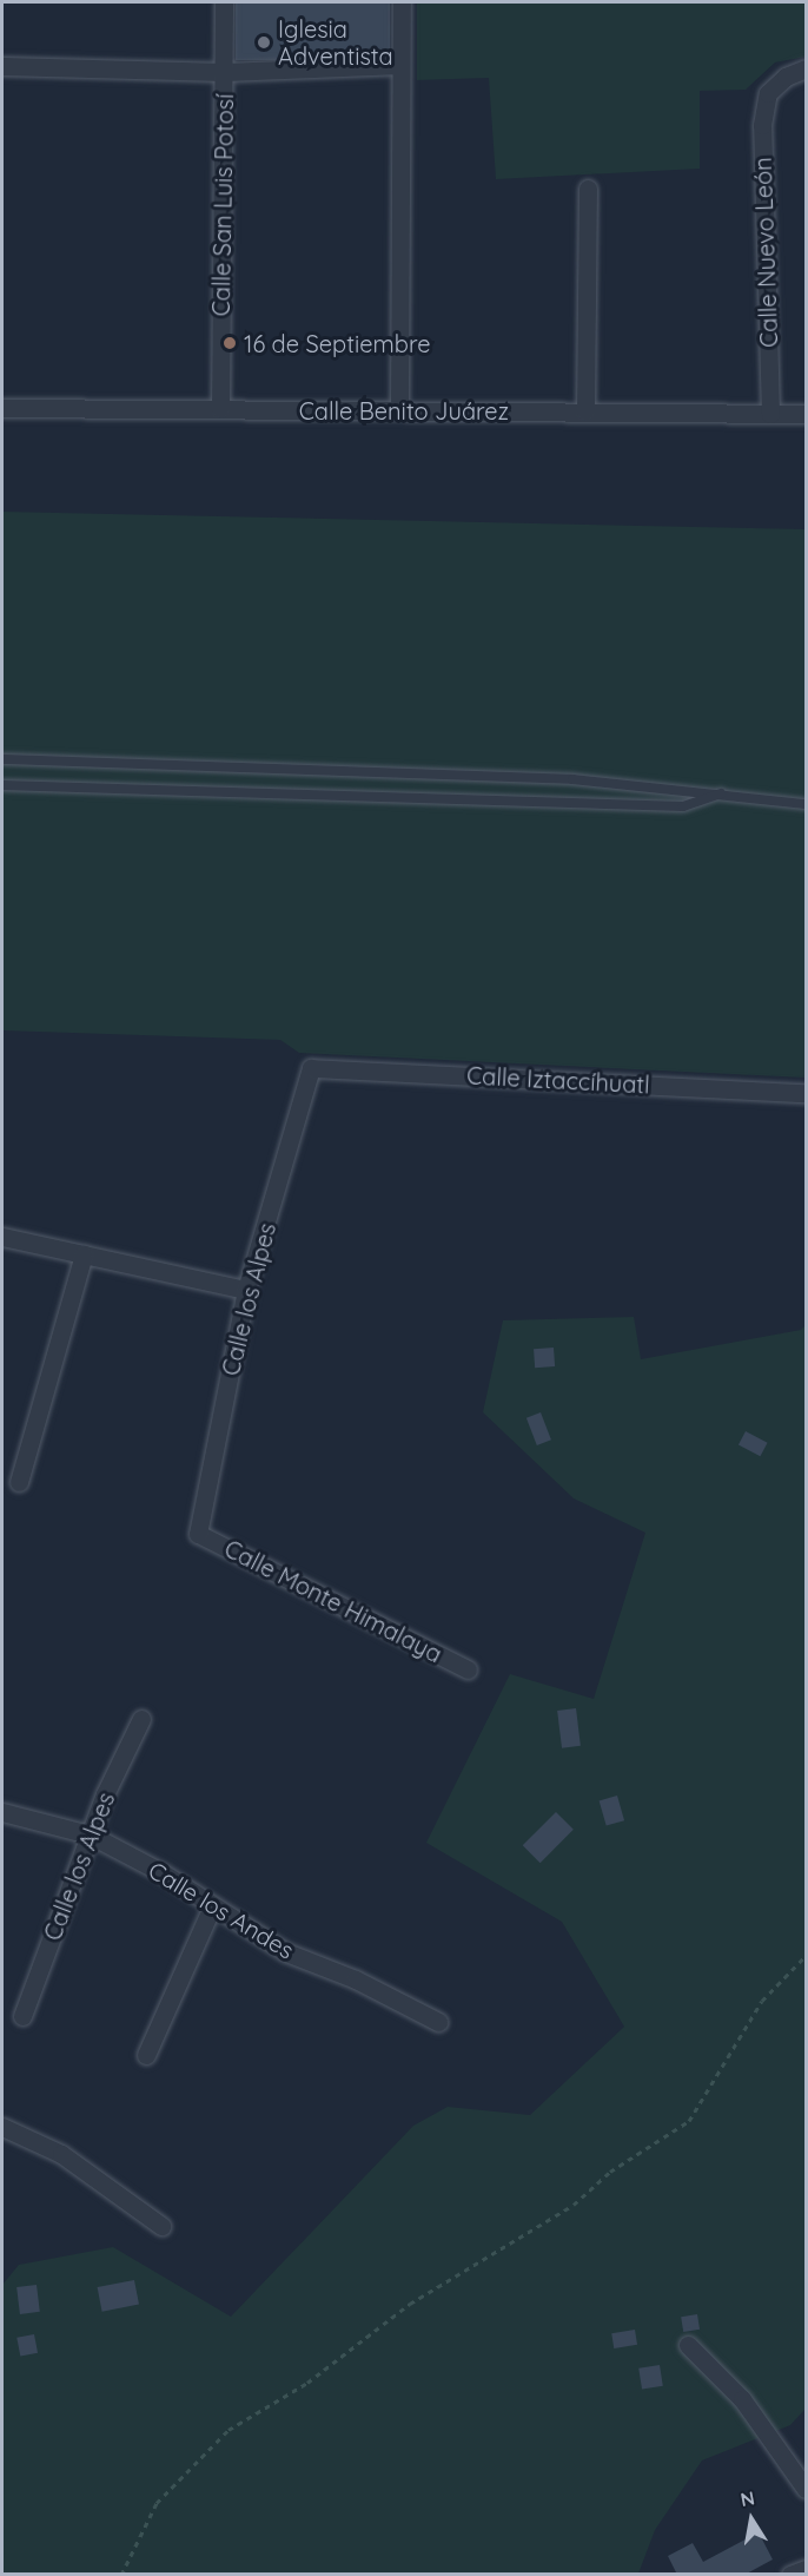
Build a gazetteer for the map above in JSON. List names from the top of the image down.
{
  "streets": {
    "street": [
      "Calle San Luis Potosí",
      "Calle Nuevo León",
      "Calle Benito Juárez",
      "Calle Iztaccíhuatl",
      "Calle los Alpes",
      "Calle Monte Himalaya",
      "Calle los Andes"
    ]
  },
  "crossings": [
    ["Calle San Luis Potosí", "Calle Benito Juárez"],
    ["Calle Nuevo León", "Calle Benito Juárez"],
    ["Calle Iztaccíhuatl", "Calle los Alpes"],
    ["Calle los Alpes", "Calle Monte Himalaya"],
    ["Calle los Alpes", "Calle los Andes"]
  ],
  "places": ["Iglesia Adventista", "16 de Septiembre"],
  "north": "top"
}
